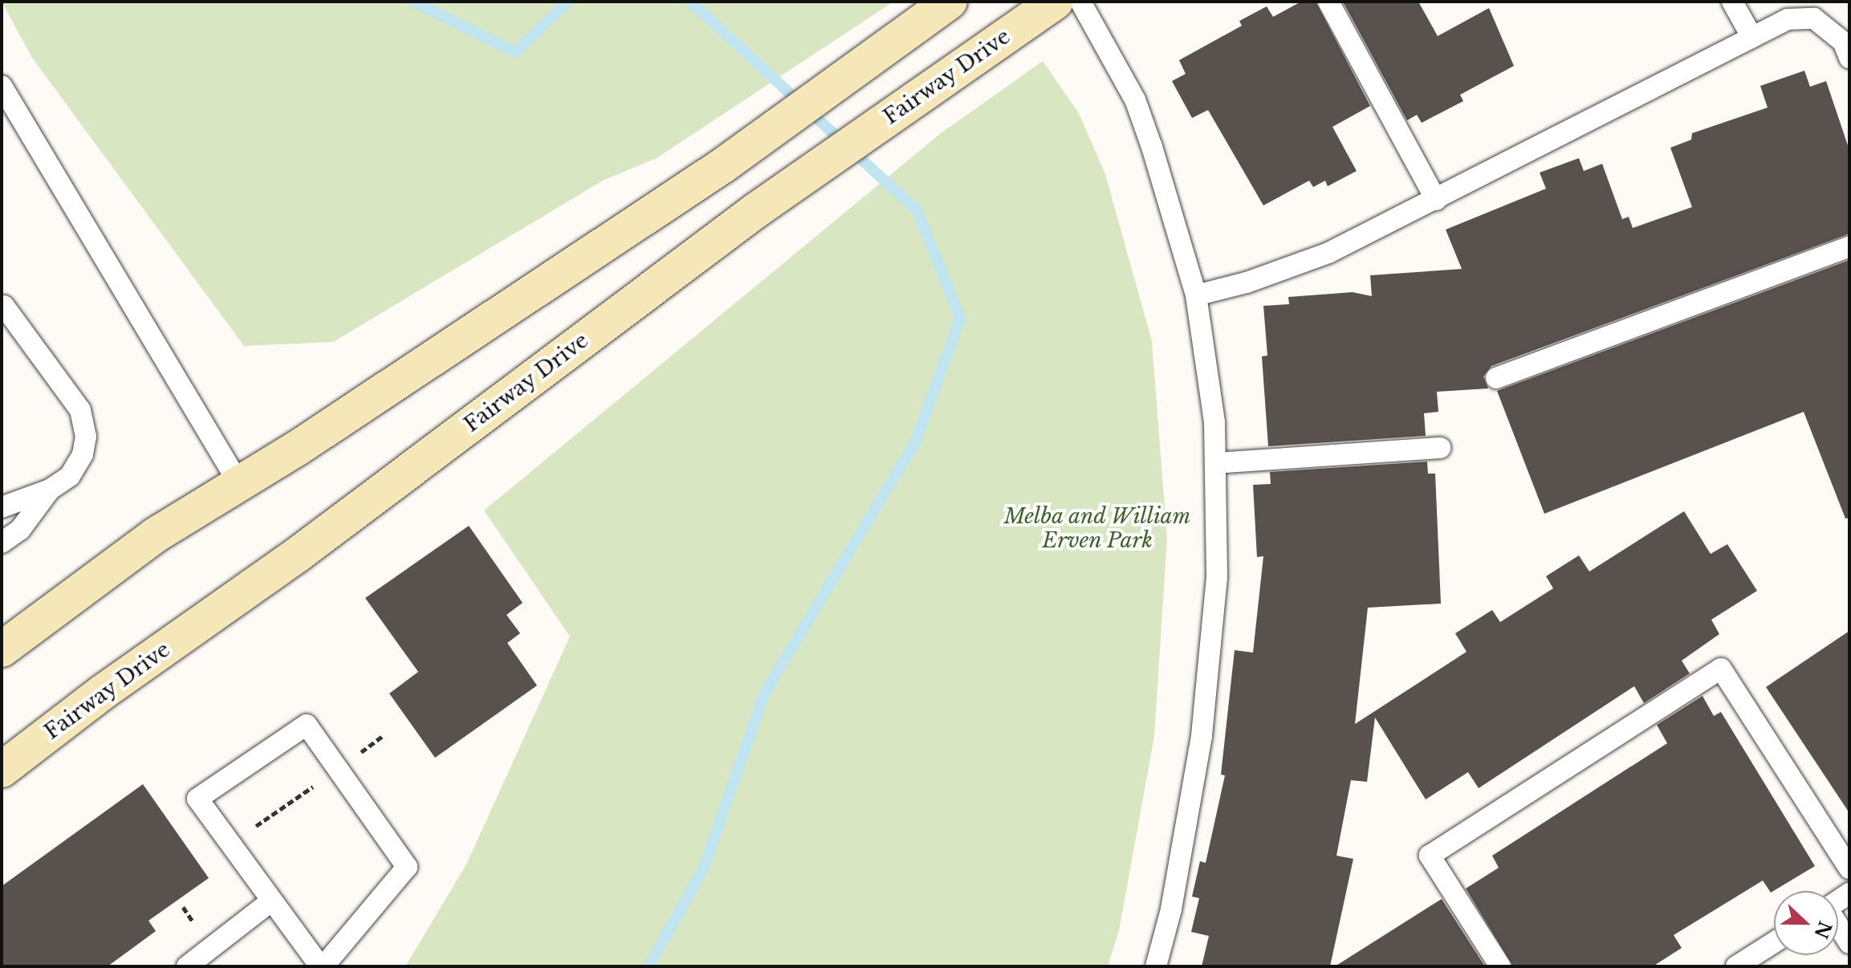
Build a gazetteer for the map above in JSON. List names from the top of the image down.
{
  "streets": {
    "main road": ["Fairway Drive"]
  },
  "parks": ["Melba and William Erven Park"],
  "north": "right"
}
